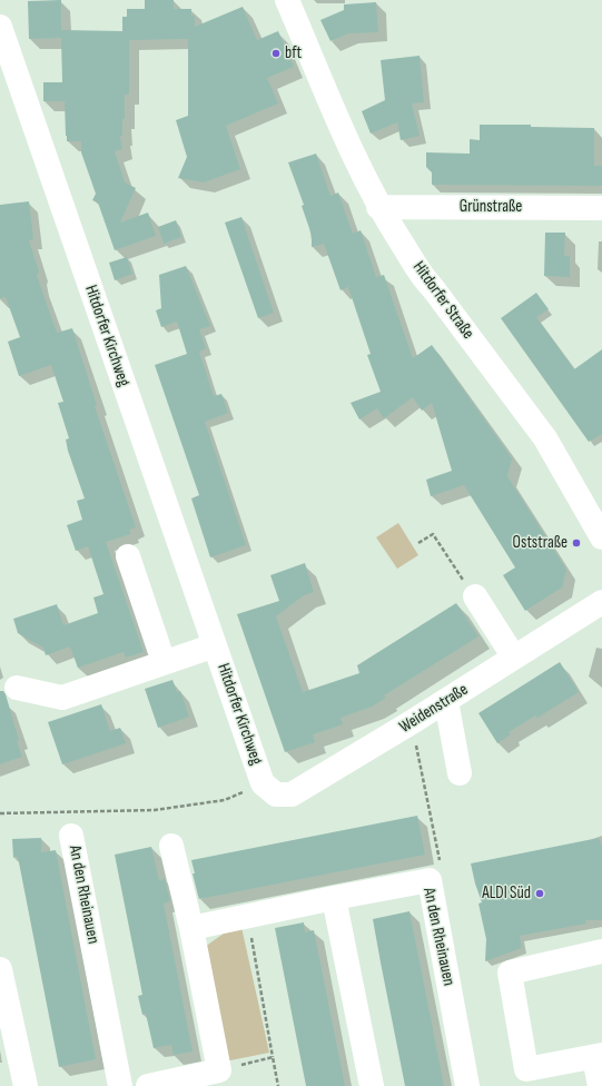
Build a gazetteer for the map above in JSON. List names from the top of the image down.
{
  "streets": {
    "street": [
      "Grünstraße",
      "Hitdorfer Straße",
      "Hitdorfer Kirchweg",
      "Weidenstraße",
      "An den Rheinauen"
    ]
  },
  "crossings": [
    ["Grünstraße", "Hitdorfer Straße"],
    ["Hitdorfer Kirchweg", "Weidenstraße"]
  ],
  "places": ["bft", "Oststraße", "ALDI Süd"]
}
